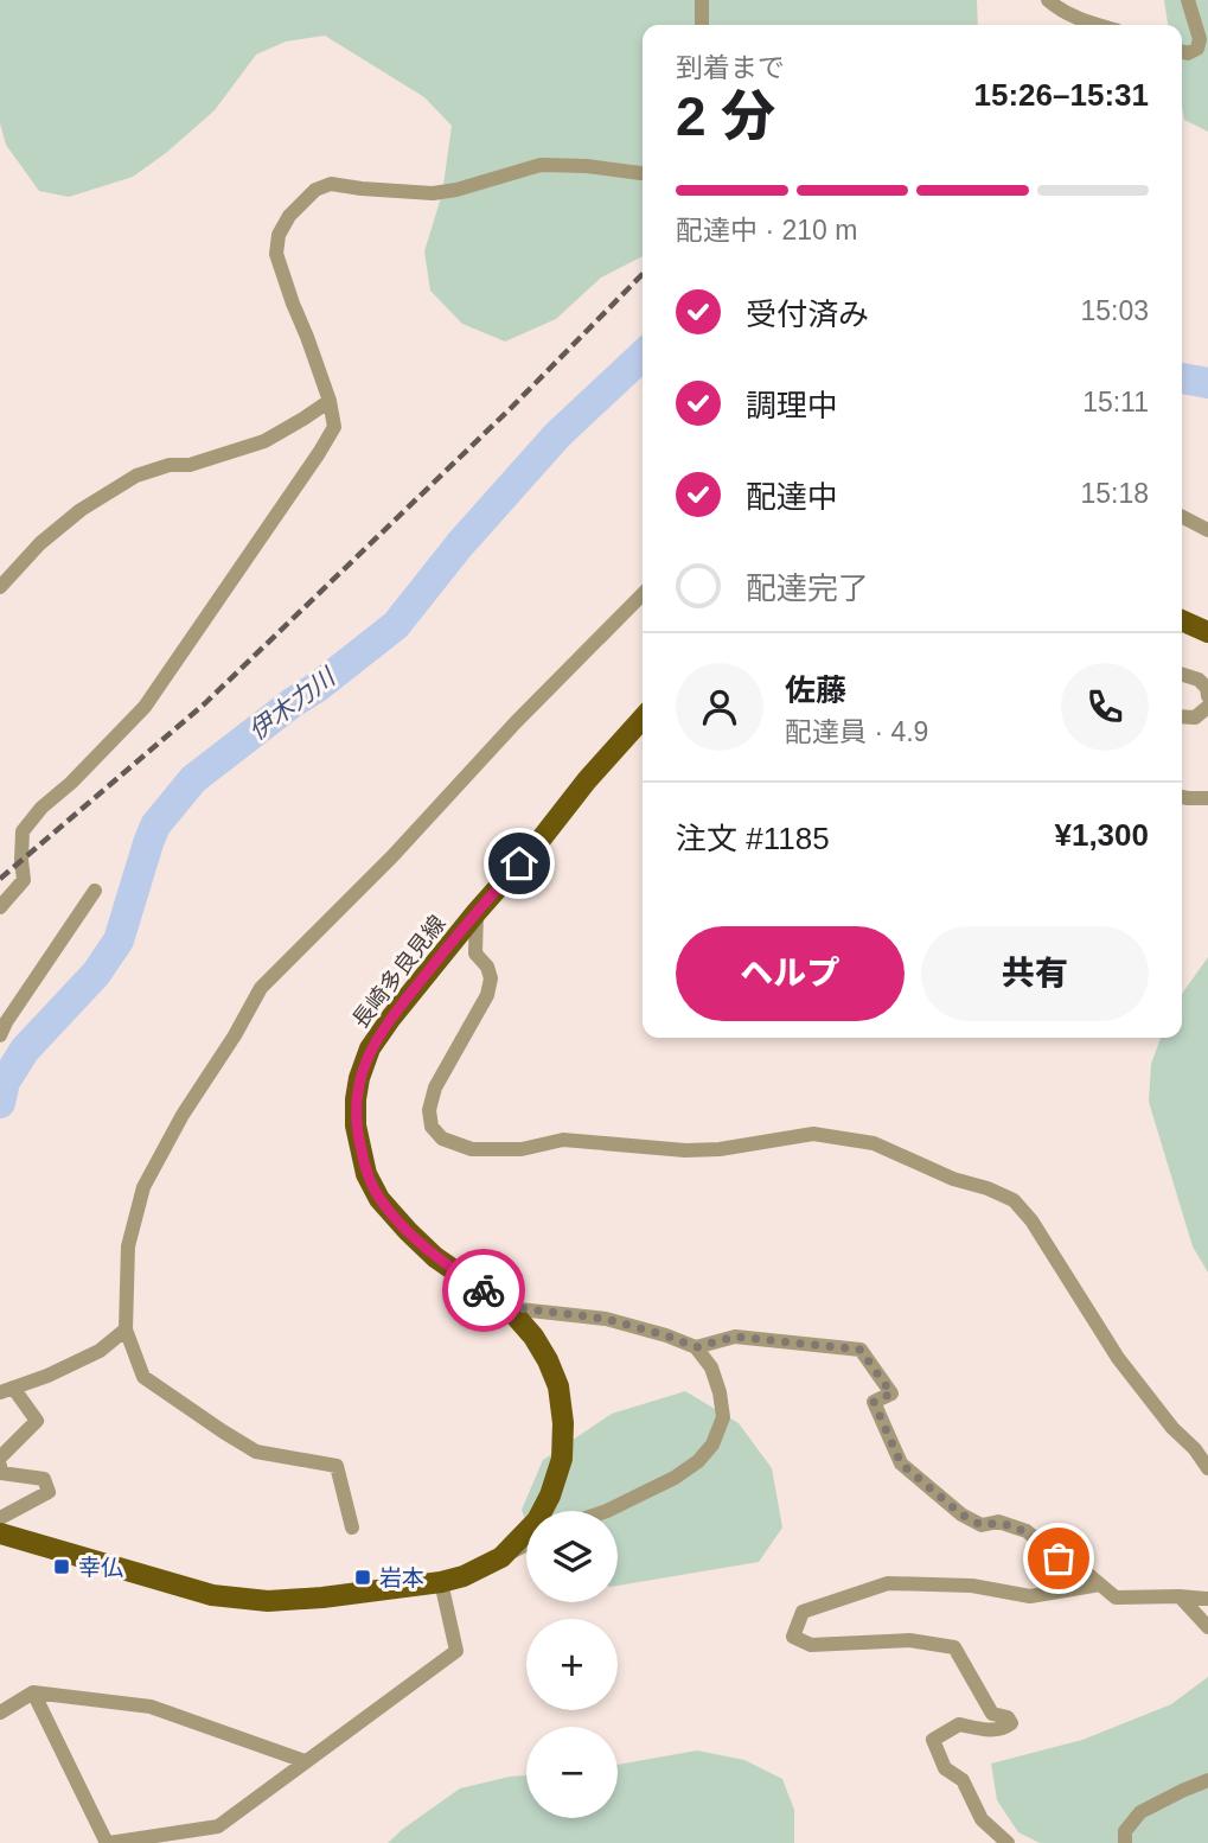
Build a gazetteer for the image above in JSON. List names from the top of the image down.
{
  "streets": {
    "main road": ["長崎多良見線"]
  },
  "water": ["伊木力川"],
  "places": {
    "transit": ["幸仏", "岩本"]
  },
  "page": {
    "heading": ["2 分", "到着まで", "15:26–15:31"],
    "panel": [
      "佐藤",
      "配達員 · 4.9",
      "注文 #1185",
      "¥1,300"
    ],
    "bar": "配達中 · 210 m",
    "list": [
      ["受付済み", "15:03"],
      ["調理中", "15:11"],
      ["配達中", "15:18"],
      "配達完了"
    ],
    "buttons": ["ヘルプ", "共有"],
    "map_buttons": ["+", "−"]
  }
}
